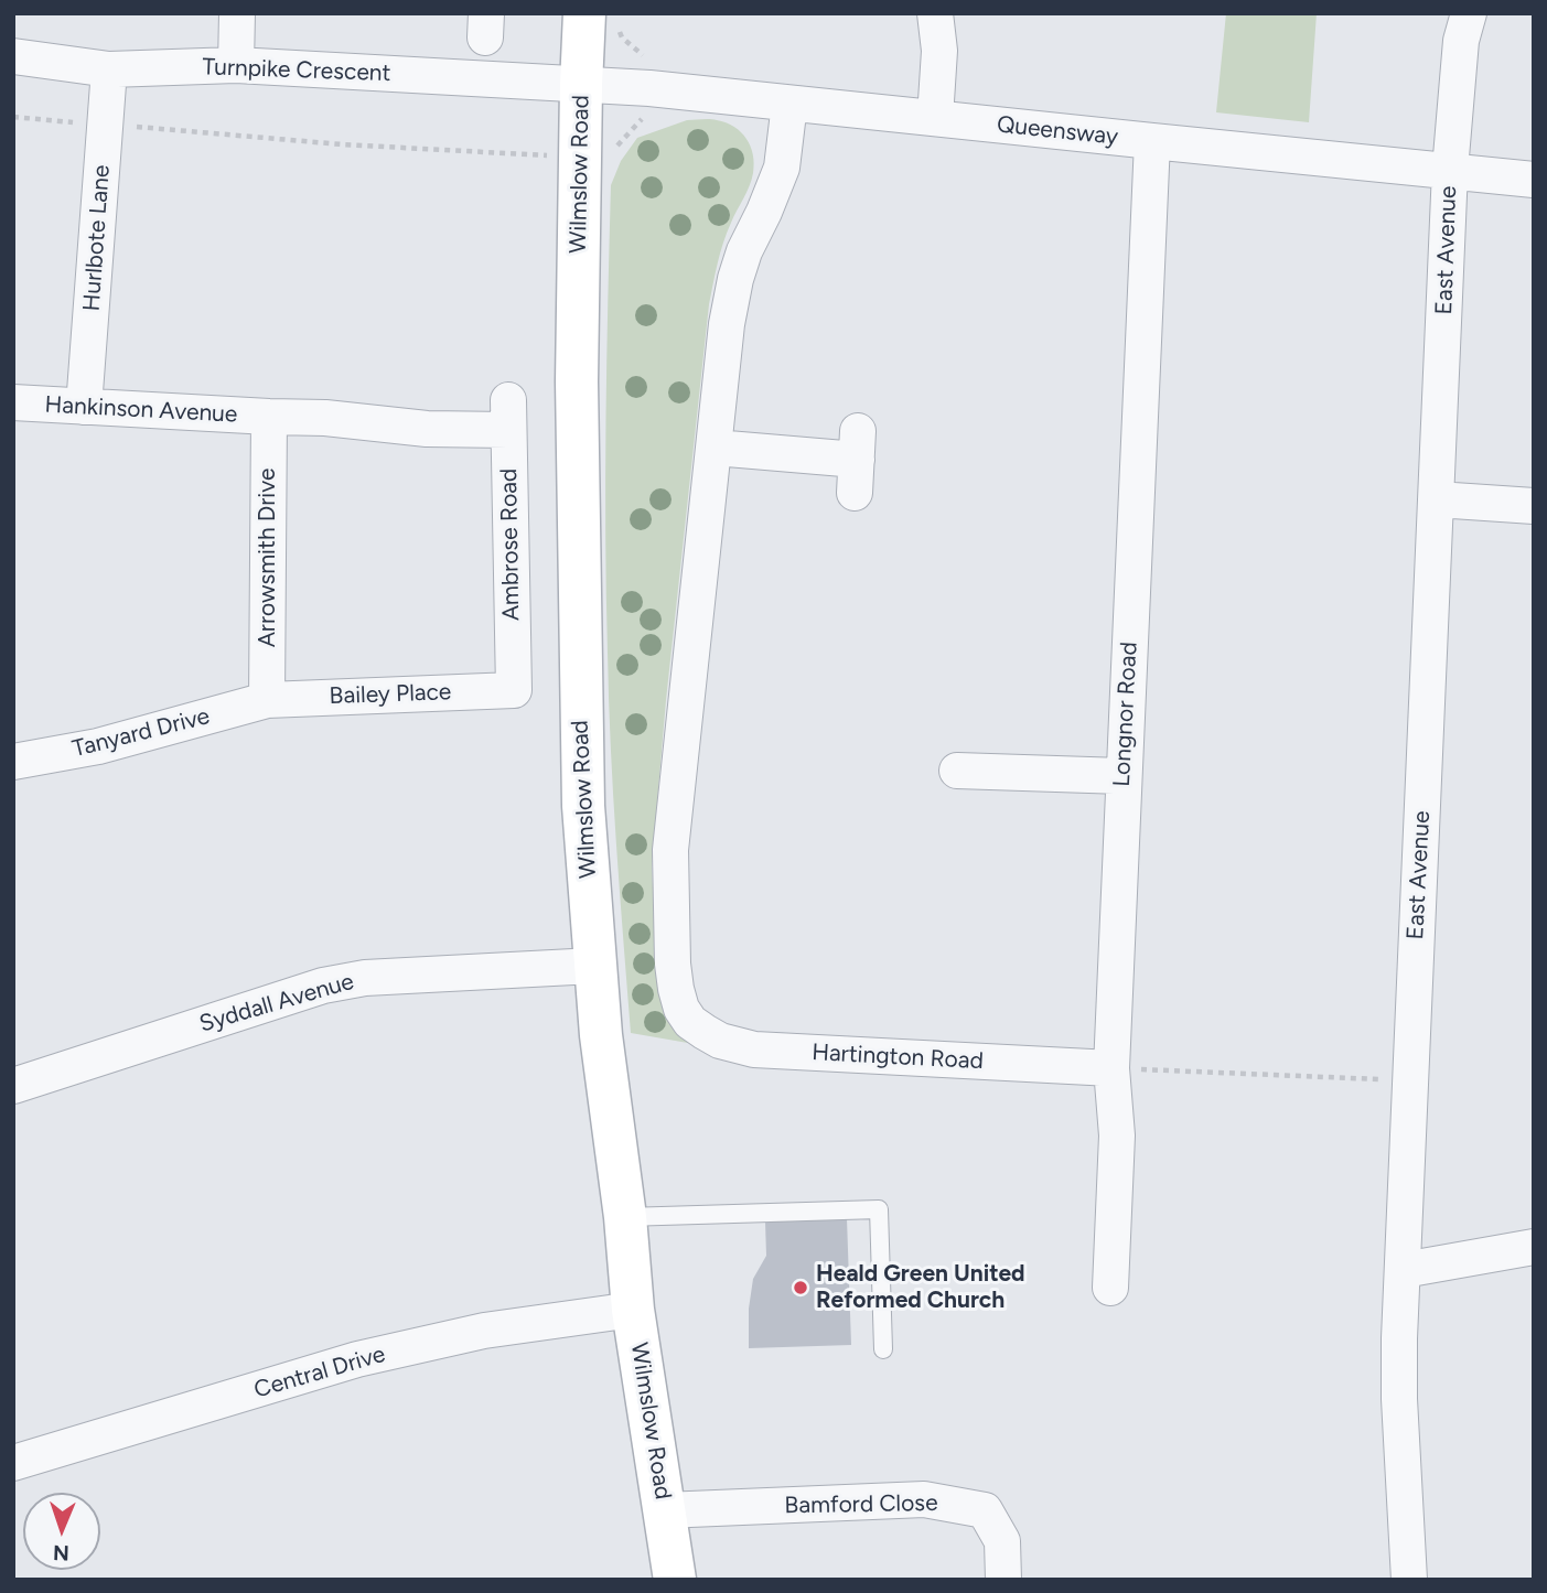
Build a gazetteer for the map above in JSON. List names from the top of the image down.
{
  "streets": {
    "main road": ["Wilmslow Road"],
    "street": [
      "Turnpike Crescent",
      "Queensway",
      "Hurlbote Lane",
      "East Avenue",
      "Hankinson Avenue",
      "Ambrose Road",
      "Arrowsmith Drive",
      "Bailey Place",
      "Longnor Road",
      "Tanyard Drive",
      "Syddall Avenue",
      "Hartington Road",
      "Central Drive",
      "Bamford Close"
    ]
  },
  "crossings": [
    ["Turnpike Crescent", "Queensway"],
    ["Turnpike Crescent", "Wilmslow Road"],
    ["Turnpike Crescent", "Hurlbote Lane"],
    ["Queensway", "Wilmslow Road"],
    ["Queensway", "East Avenue"],
    ["Queensway", "Longnor Road"],
    ["Wilmslow Road", "Syddall Avenue"],
    ["Wilmslow Road", "Central Drive"],
    ["Wilmslow Road", "Bamford Close"],
    ["Hurlbote Lane", "Hankinson Avenue"],
    ["Hankinson Avenue", "Ambrose Road"],
    ["Hankinson Avenue", "Arrowsmith Drive"],
    ["Ambrose Road", "Bailey Place"],
    ["Arrowsmith Drive", "Bailey Place"],
    ["Arrowsmith Drive", "Tanyard Drive"],
    ["Bailey Place", "Tanyard Drive"],
    ["Longnor Road", "Hartington Road"]
  ],
  "places": ["Heald Green United Reformed Church"],
  "north": "bottom"
}
